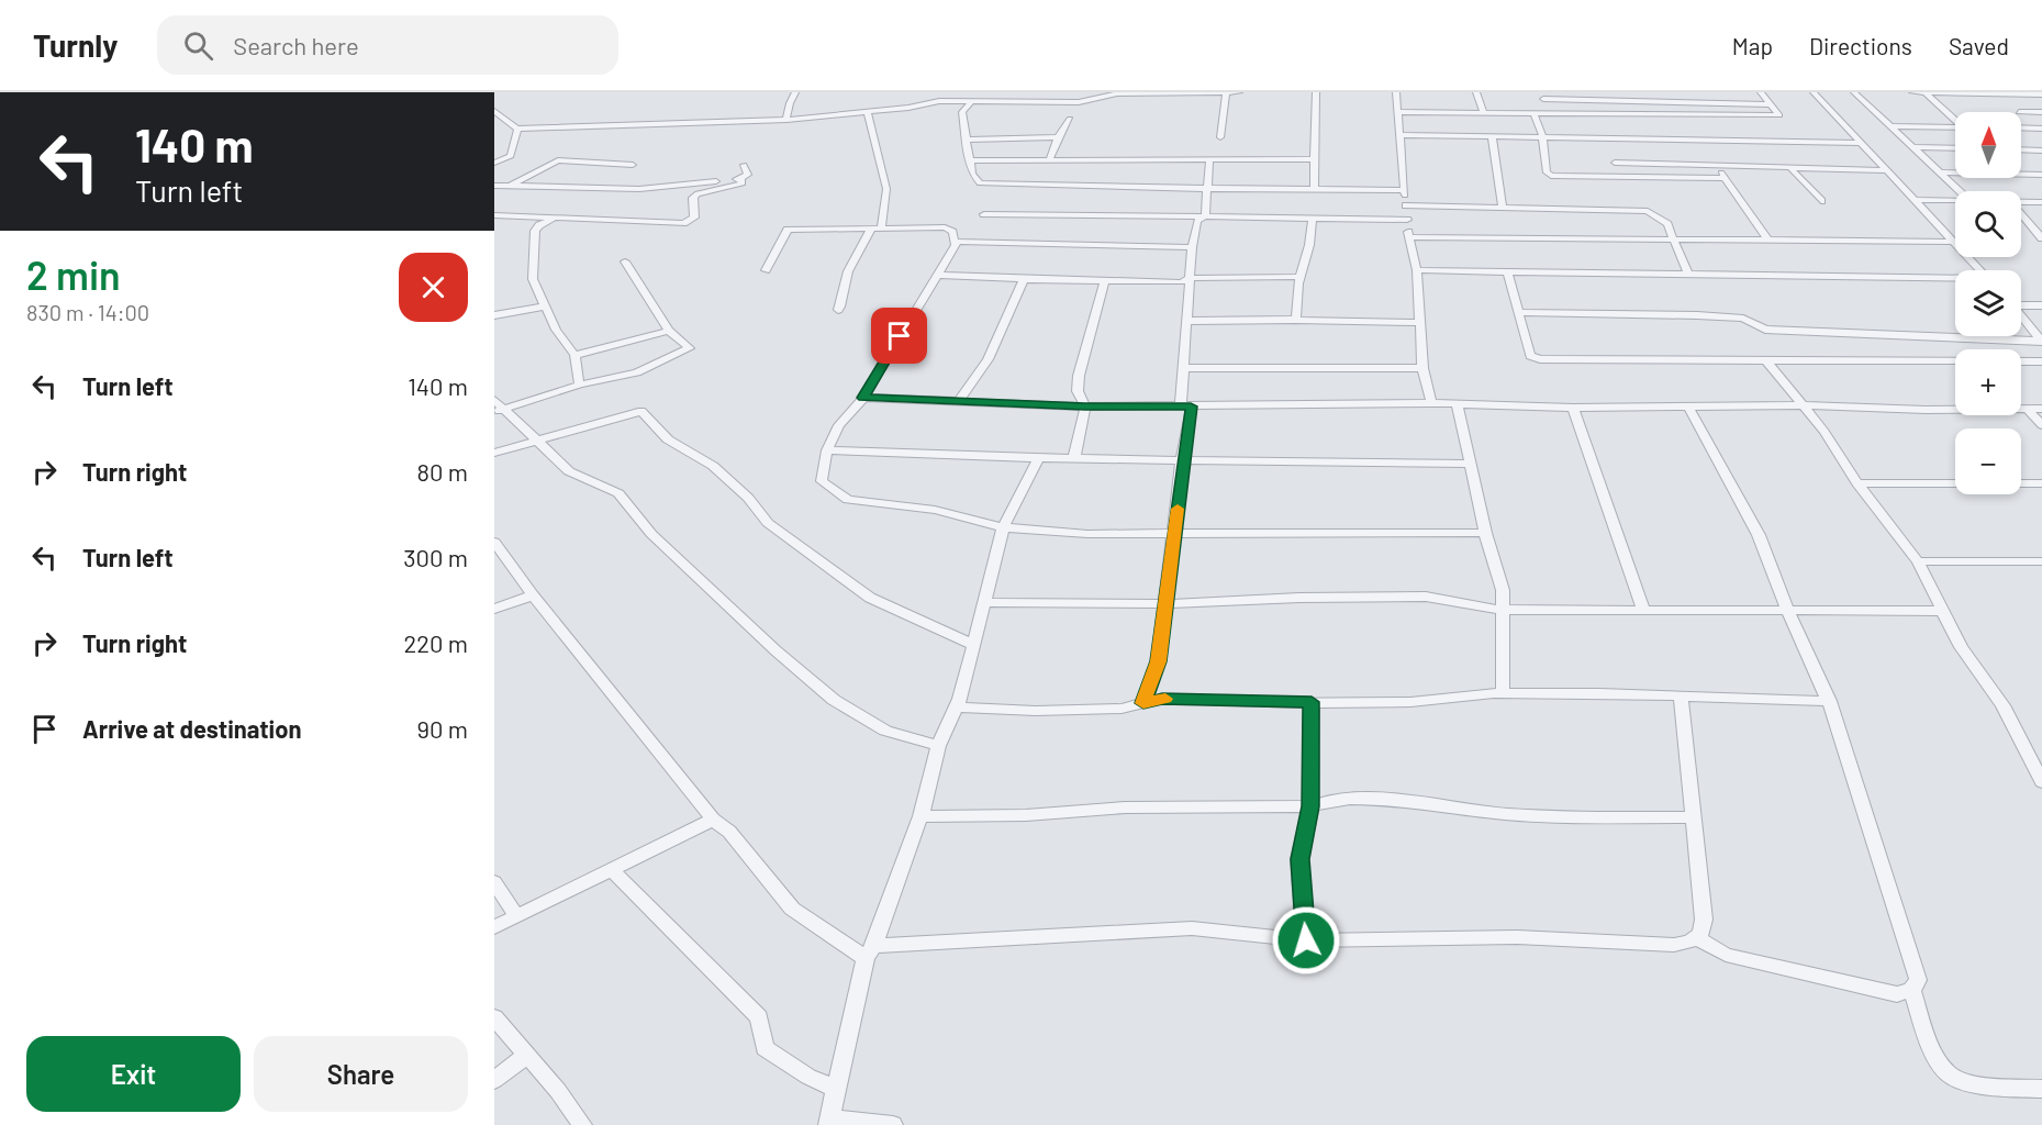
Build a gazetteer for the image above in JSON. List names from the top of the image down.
{
  "north": "top",
  "page": {
    "header": "Turnly",
    "search": "Search here",
    "nav": ["Map", "Directions", "Saved"],
    "turn": ["140 m", "Turn left"],
    "map_buttons": ["+", "−"],
    "heading": ["2 min", "830 m · 14:00"],
    "list": [
      {
        "name": "Turn left",
        "value": "140 m"
      },
      {
        "name": "Turn right",
        "value": "80 m"
      },
      {
        "name": "Turn left",
        "value": "300 m"
      },
      {
        "name": "Turn right",
        "value": "220 m"
      },
      {
        "name": "Arrive at destination",
        "value": "90 m"
      }
    ],
    "buttons": ["Exit", "Share"]
  }
}
